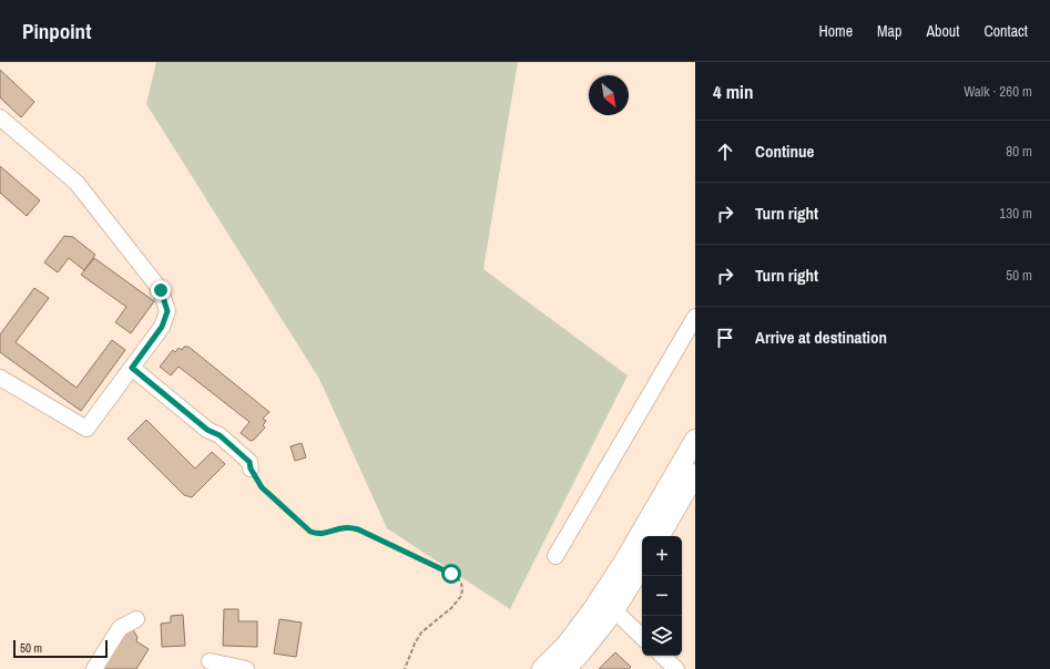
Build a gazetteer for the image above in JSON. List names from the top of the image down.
{
  "scale_bar": "50 m",
  "north": "bottom right",
  "page": {
    "header": "Pinpoint",
    "nav": [
      "Home",
      "Map",
      "About",
      "Contact"
    ],
    "heading": ["4 min", "Walk · 260 m"],
    "list": [
      ["Continue", "80 m"],
      ["Turn right", "130 m"],
      ["Turn right", "50 m"],
      "Arrive at destination"
    ],
    "map_buttons": ["+", "−"],
    "scale": "50 m"
  }
}
